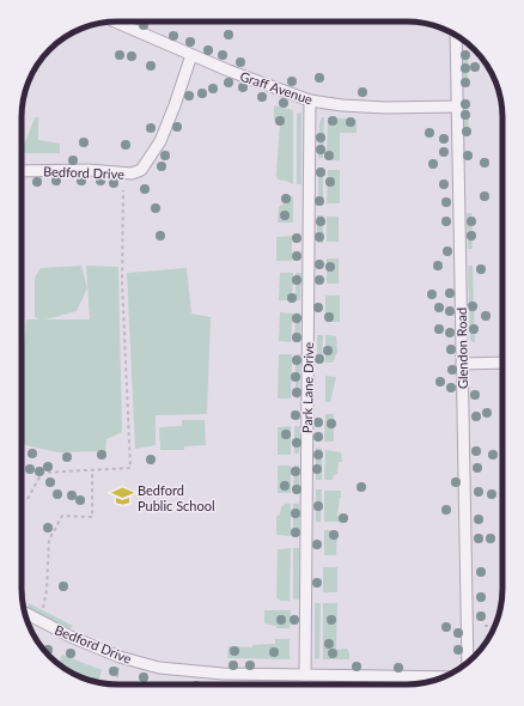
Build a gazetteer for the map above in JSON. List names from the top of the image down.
{
  "streets": {
    "street": [
      "Graff Avenue",
      "Bedford Drive",
      "Glendon Road",
      "Park Lane Drive"
    ]
  },
  "crossings": [
    ["Graff Avenue", "Bedford Drive"],
    ["Graff Avenue", "Glendon Road"],
    ["Graff Avenue", "Park Lane Drive"],
    ["Bedford Drive", "Park Lane Drive"]
  ],
  "places": {
    "school or university": ["Bedford Public School"]
  }
}
